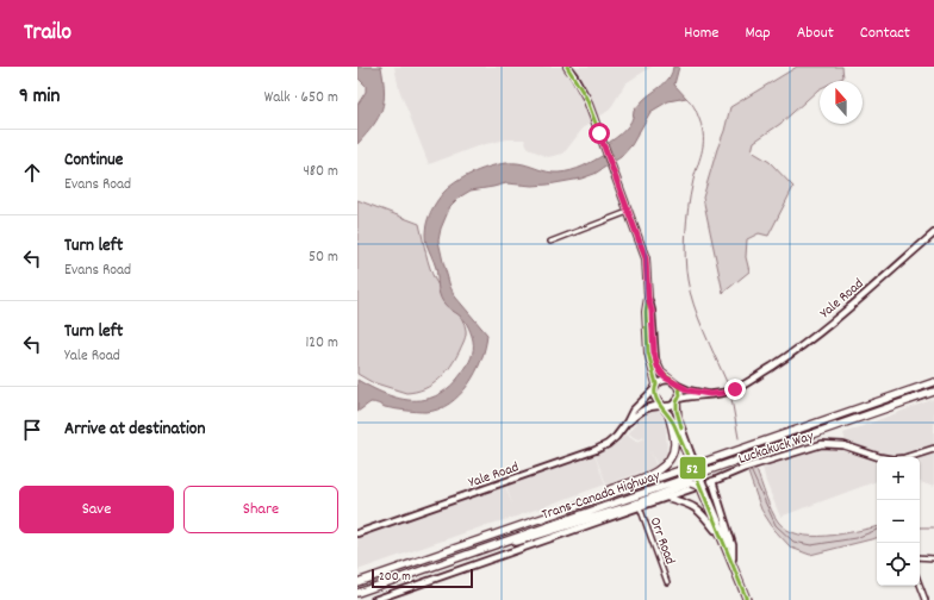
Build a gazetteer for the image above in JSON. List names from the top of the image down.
{
  "streets": {
    "highway": ["Trans-Canada Highway"],
    "street": ["Yale Road", "Luckakuck Way", "Orr Road"]
  },
  "crossings": [
    ["Luckakuck Way", "Orr Road"]
  ],
  "lines": ["transit line 52"],
  "scale_bar": "200 m",
  "north": "top",
  "page": {
    "header": "Trailo",
    "nav": [
      "Home",
      "Map",
      "About",
      "Contact"
    ],
    "heading": ["9 min", "Walk · 650 m"],
    "list": [
      ["Continue", "Evans Road", "480 m"],
      ["Turn left", "Evans Road", "50 m"],
      ["Turn left", "Yale Road", "120 m"],
      "Arrive at destination"
    ],
    "map_buttons": ["+", "−"],
    "buttons": ["Save", "Share"],
    "scale": "200 m"
  }
}
